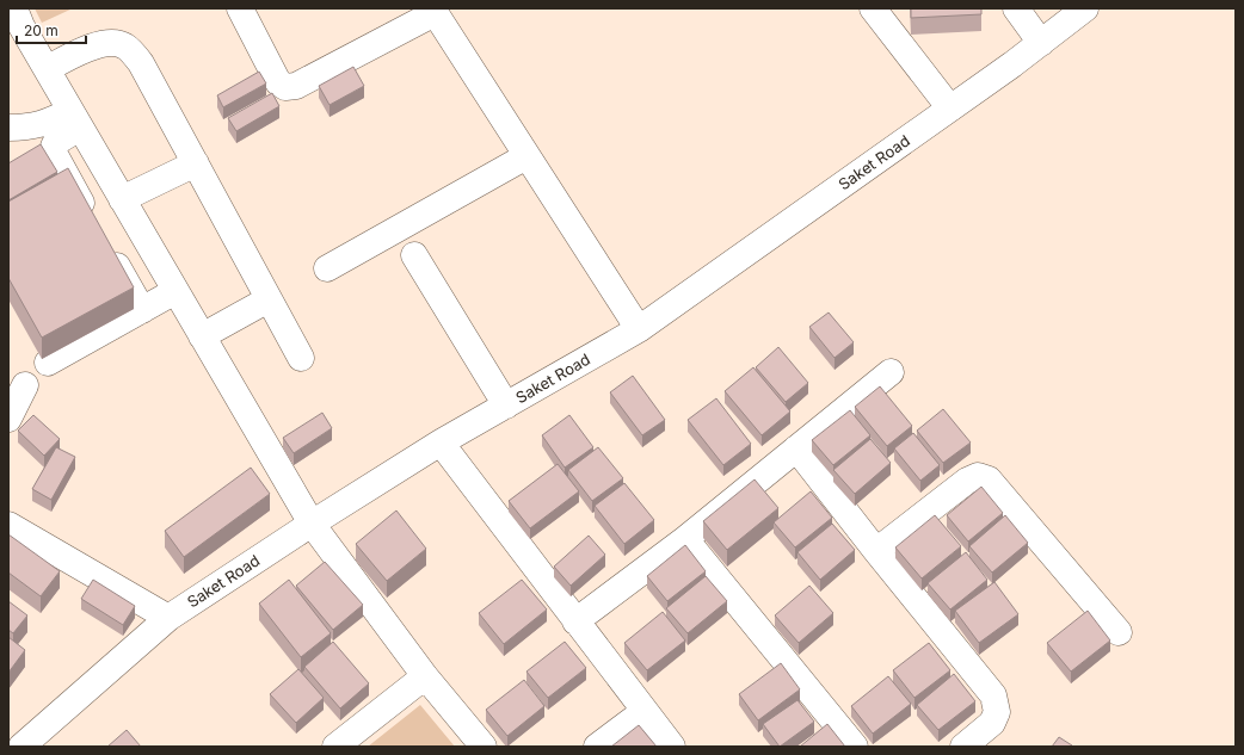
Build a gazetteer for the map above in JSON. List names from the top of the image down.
{
  "streets": {
    "street": ["Saket Road"]
  },
  "scale_bar": "20 m"
}
